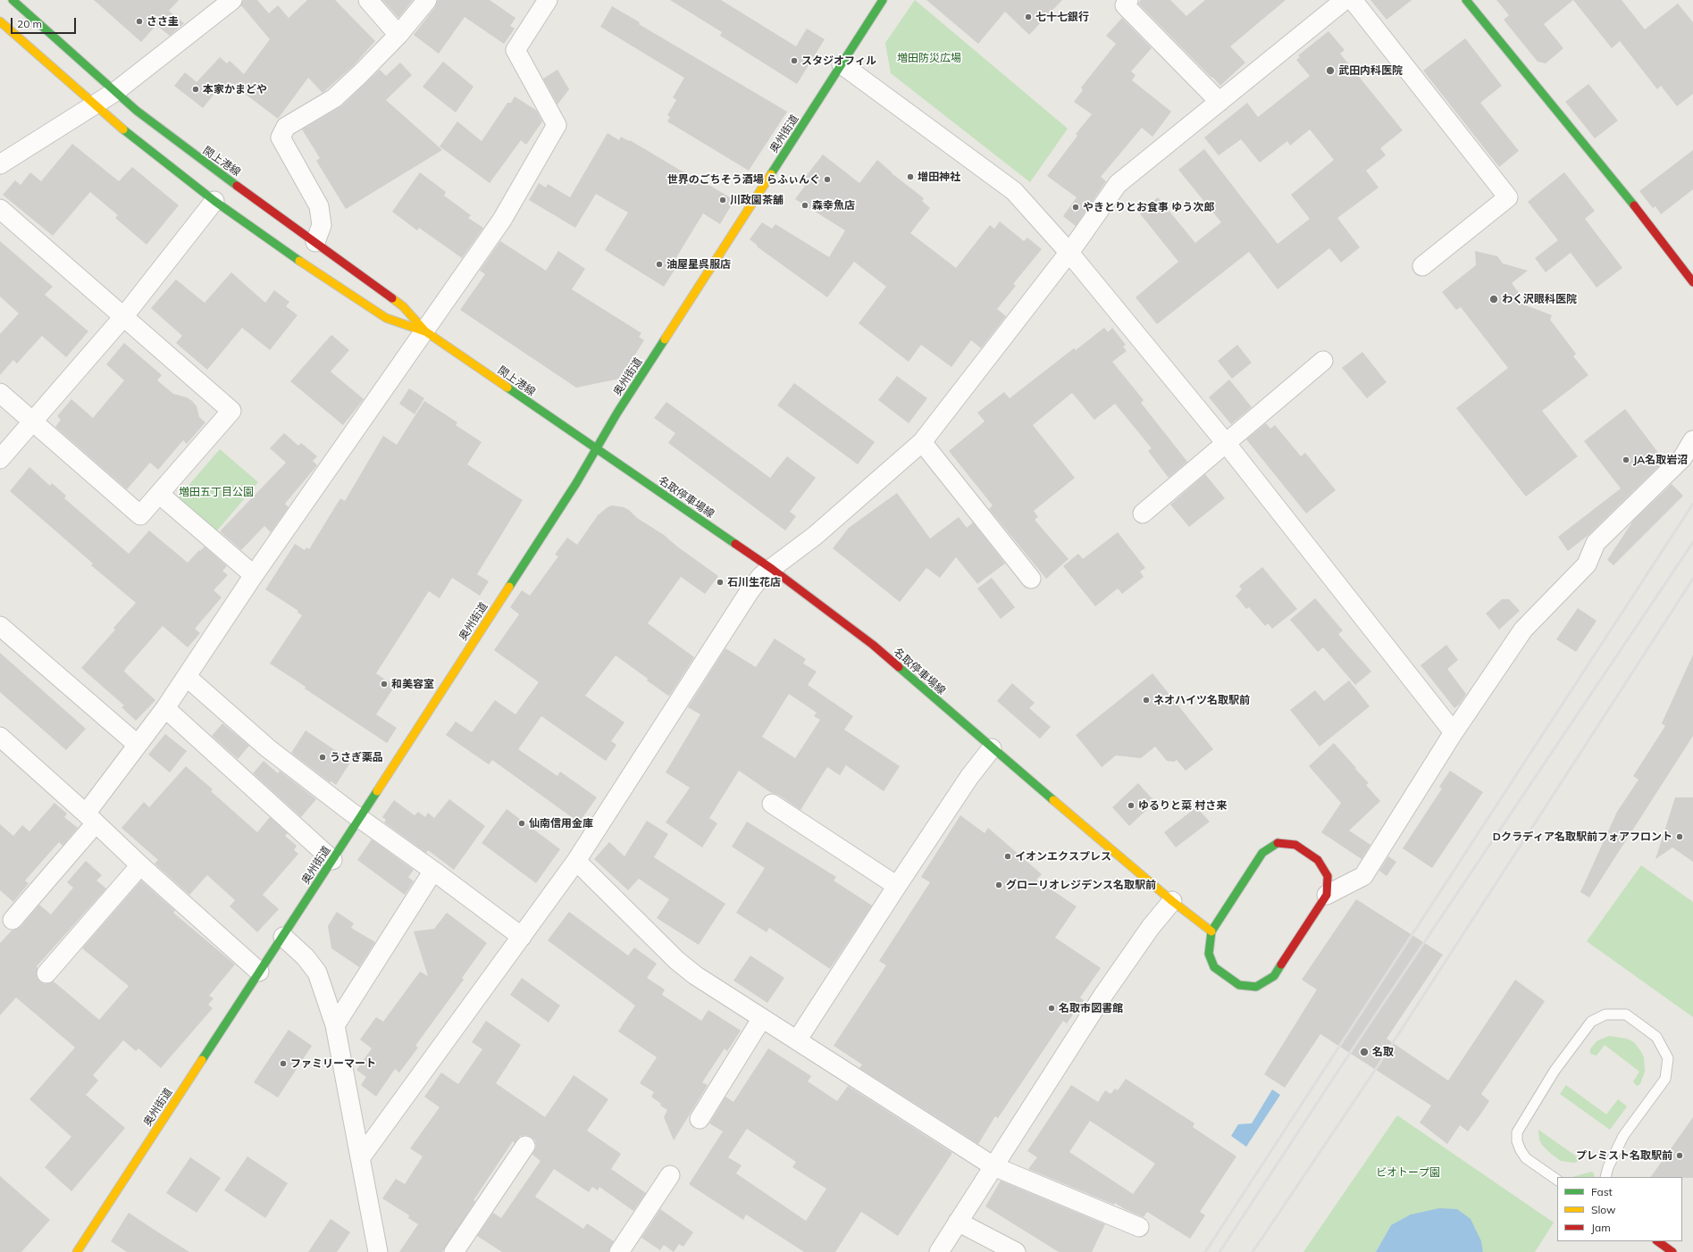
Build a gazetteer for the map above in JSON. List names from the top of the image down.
{
  "streets": {
    "main road": ["奥州街道", "閖上港線", "名取停車場線"]
  },
  "crossings": [
    ["奥州街道", "閖上港線"],
    ["奥州街道", "名取停車場線"],
    ["閖上港線", "名取停車場線"]
  ],
  "parks": ["増田防災広場", "増田五丁目公園", "ビオトープ園"],
  "places": [
    "七十七銀行",
    "ささ圭",
    "スタジオフィル",
    "武田内科医院",
    "本家かまどや",
    "増田神社",
    "世界のごちそう酒場 らふぃんぐ",
    "川政園茶舗",
    "森幸魚店",
    "やきとりとお食事 ゆう次郎",
    "油屋星呉服店",
    "わく沢眼科医院",
    "JA名取岩沼",
    "石川生花店",
    "和美容室",
    "ネオハイツ名取駅前",
    "うさぎ薬品",
    "ゆるりと菜 村さ来",
    "仙南信用金庫",
    "Dクラディア名取駅前フォアフロント",
    "イオンエクスプレス",
    "グローリオレジデンス名取駅前",
    "名取市図書館",
    "名取",
    "ファミリーマート",
    "プレミスト名取駅前"
  ],
  "legend": ["Fast", "Slow", "Jam"],
  "scale_bar": "20 m"
}
